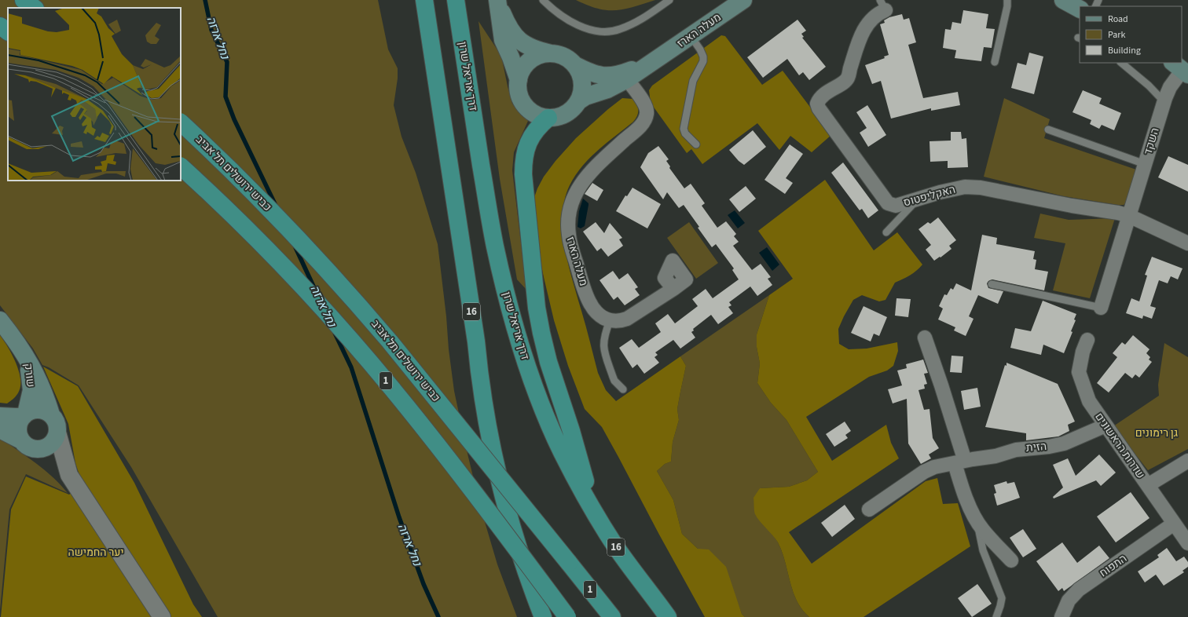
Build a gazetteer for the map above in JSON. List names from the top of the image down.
{
  "streets": {
    "highway": [
      "דרך אריאל שרון",
      "כביש ירושלים תל אביב",
      "16",
      "1"
    ],
    "main road": ["מעלה הארז", "שורק"],
    "street": [
      "השקד",
      "האקליפטוס",
      "שדרות הראשונים",
      "הזית",
      "התפוח"
    ]
  },
  "crossings": [
    ["השקד", "האקליפטוס"],
    ["שדרות הראשונים", "הזית"],
    ["שדרות הראשונים", "התפוח"]
  ],
  "water": ["נחל ארזה"],
  "parks": ["גן רימונים", "יער החמישה"],
  "legend": ["Road", "Park", "Building"]
}
